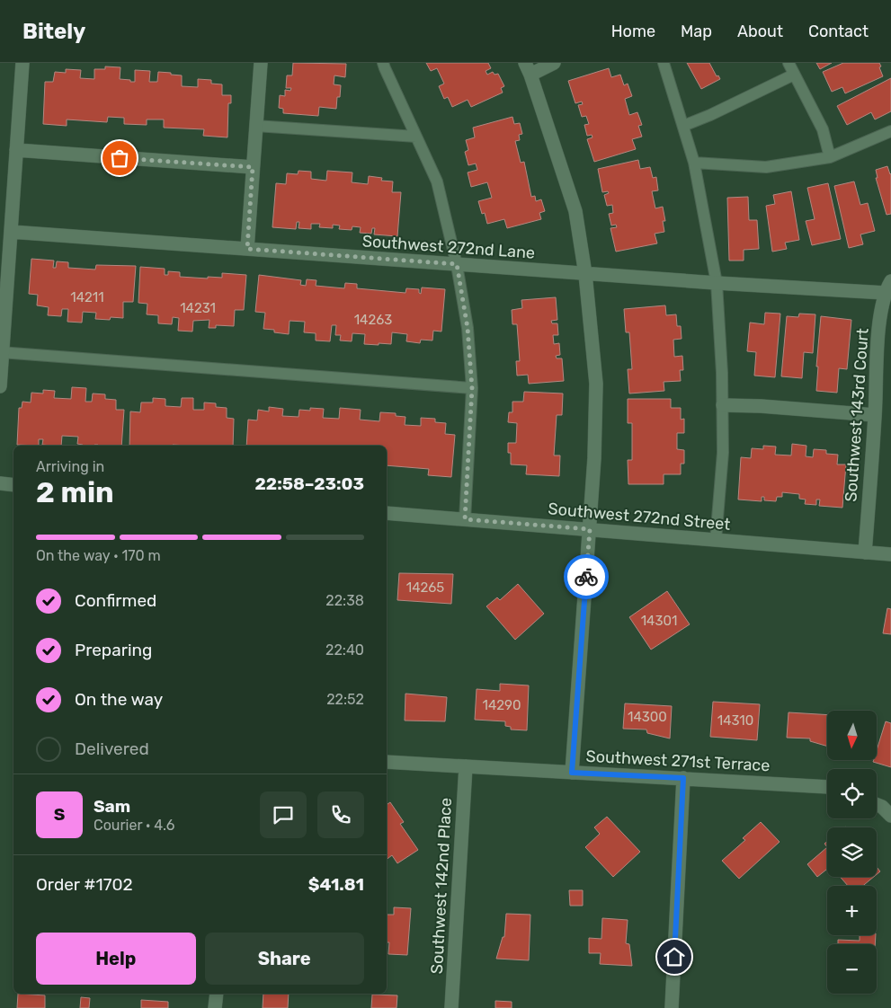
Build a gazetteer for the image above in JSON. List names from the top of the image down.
{
  "streets": {
    "street": [
      "Southwest 272nd Lane",
      "Southwest 143rd Court",
      "Southwest 272nd Street",
      "Southwest 271st Terrace",
      "Southwest 142nd Place"
    ]
  },
  "crossings": [
    ["Southwest 272nd Lane", "Southwest 143rd Court"],
    ["Southwest 143rd Court", "Southwest 272nd Street"],
    ["Southwest 271st Terrace", "Southwest 142nd Place"]
  ],
  "house_numbers": [
    "14211",
    "14231",
    "14263",
    "14265",
    "14301",
    "14290",
    "14300",
    "14310"
  ],
  "north": "bottom",
  "page": {
    "header": "Bitely",
    "nav": [
      "Home",
      "Map",
      "About",
      "Contact"
    ],
    "heading": ["2 min", "Arriving in", "22:58–23:03"],
    "panel": [
      "Sam",
      "Courier · 4.6",
      "Order #1702",
      "$41.81"
    ],
    "bar": "On the way · 170 m",
    "list": [
      ["Confirmed", "22:38"],
      ["Preparing", "22:40"],
      ["On the way", "22:52"],
      "Delivered"
    ],
    "map_buttons": ["+", "−"],
    "round": "S",
    "buttons": ["Help", "Share"]
  }
}
